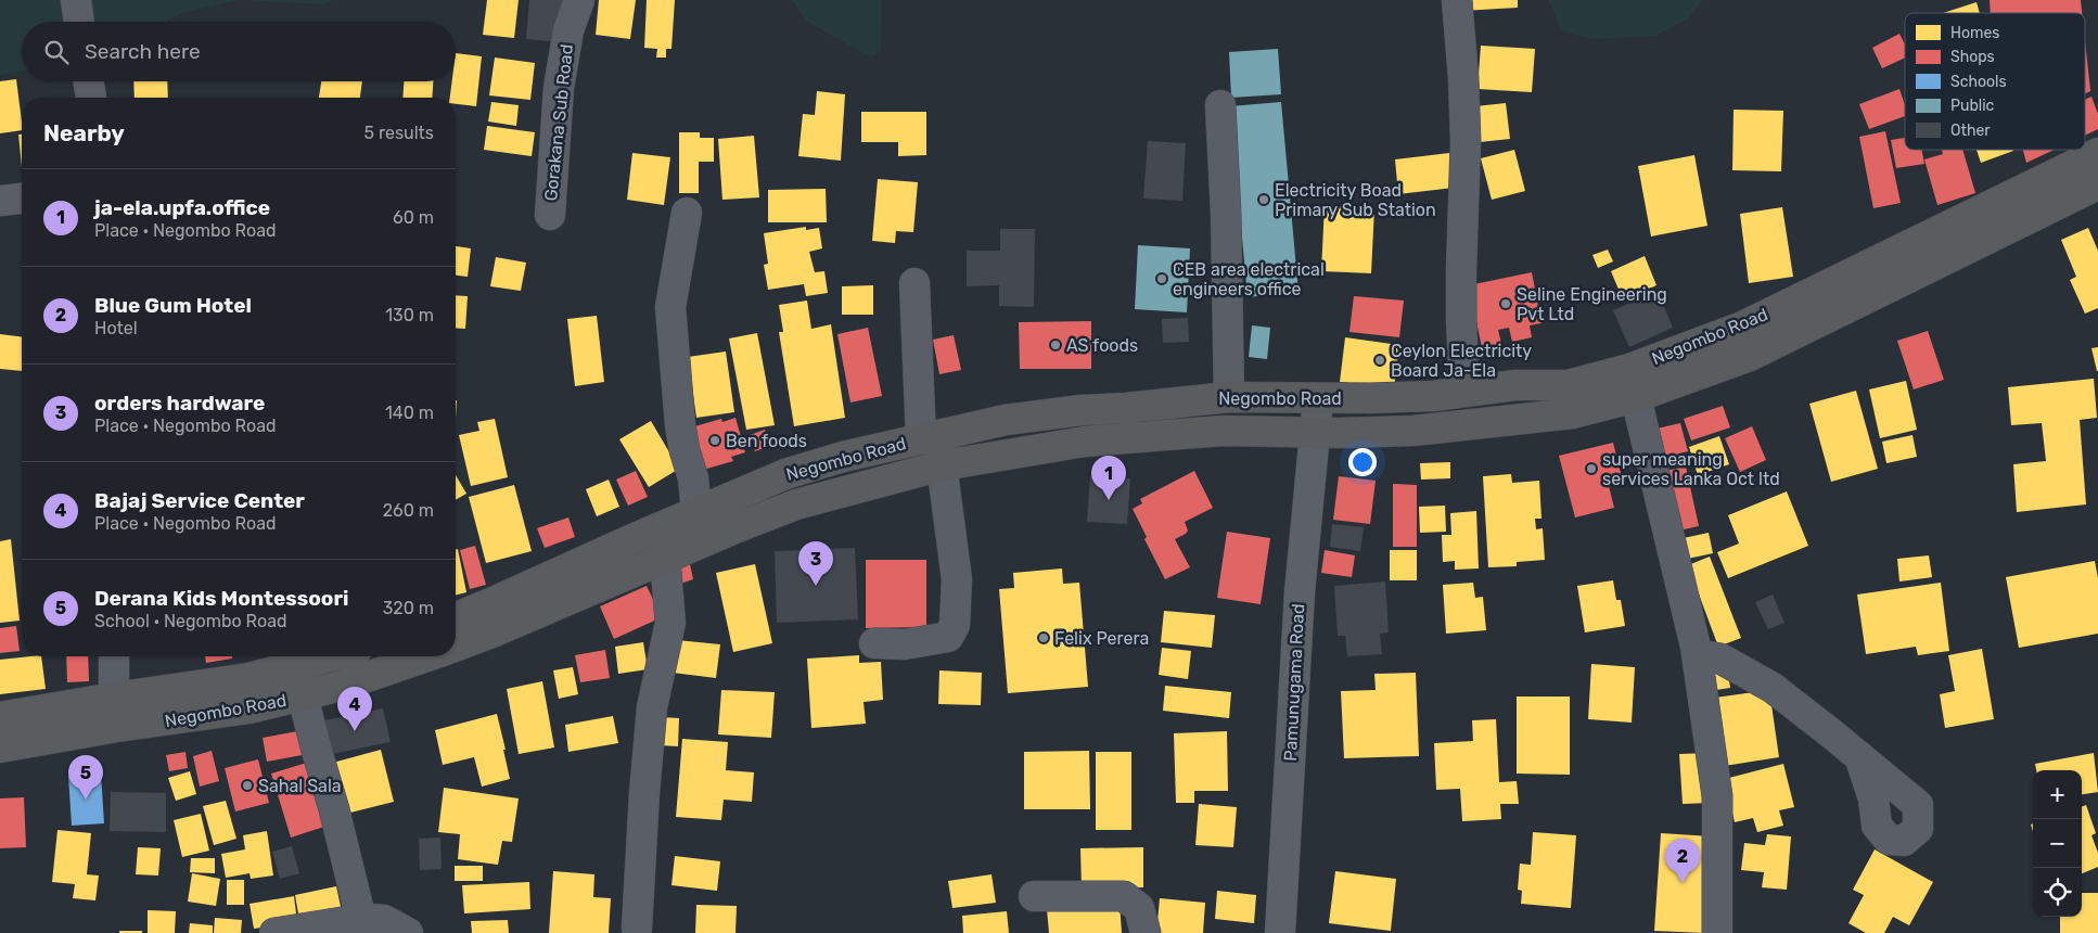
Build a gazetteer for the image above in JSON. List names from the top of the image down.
{
  "streets": {
    "highway": ["Negombo Road"],
    "main road": ["Pamunugama Road"],
    "street": ["Gorakana Sub Road"]
  },
  "crossings": [
    ["Negombo Road", "Pamunugama Road"]
  ],
  "places": [
    "Electricity Boad Primary Sub Station",
    "CEB area electrical engineers office",
    "Seline Engineering Pvt Ltd",
    "AS foods",
    "Ceylon Electricity Board Ja-Ela",
    "Ben foods",
    "super meaning services Lanka Oct ltd",
    "Felix Perera",
    "Sahal Sala"
  ],
  "legend": [
    "Homes",
    "Shops",
    "Schools",
    "Public",
    "Other"
  ],
  "page": {
    "search": "Search here",
    "heading": ["Nearby", "5 results"],
    "list": [
      {
        "mark": "1",
        "name": "ja-ela.upfa.office",
        "note": "Place · Negombo Road",
        "value": "60 m"
      },
      {
        "mark": "2",
        "name": "Blue Gum Hotel",
        "note": "Hotel",
        "value": "130 m"
      },
      {
        "mark": "3",
        "name": "orders hardware",
        "note": "Place · Negombo Road",
        "value": "140 m"
      },
      {
        "mark": "4",
        "name": "Bajaj Service Center",
        "note": "Place · Negombo Road",
        "value": "260 m"
      },
      {
        "mark": "5",
        "name": "Derana Kids Montessoori",
        "note": "School · Negombo Road",
        "value": "320 m"
      }
    ],
    "pins": [
      "1",
      "3",
      "4",
      "5",
      "2"
    ],
    "map_buttons": ["+", "−"]
  }
}
